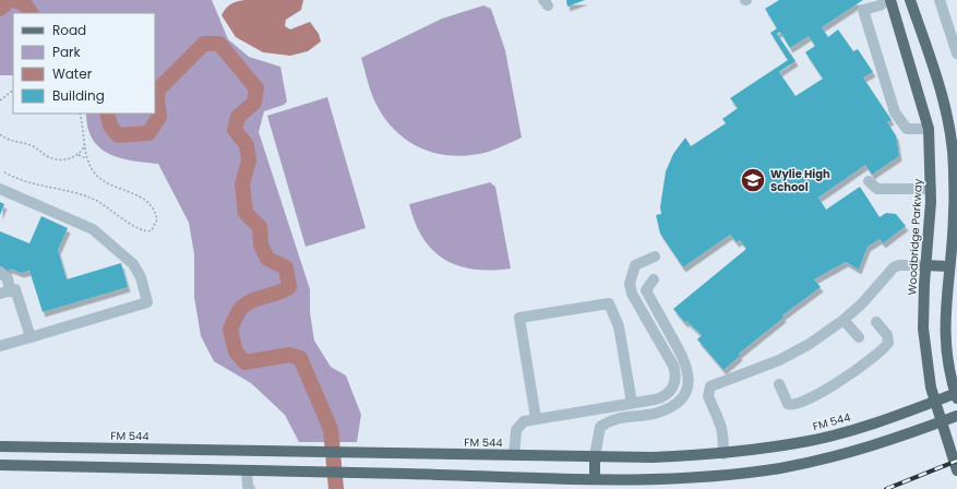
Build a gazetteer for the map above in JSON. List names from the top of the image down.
{
  "streets": {
    "main road": ["Woodbridge Parkway", "FM 544"]
  },
  "crossings": [
    ["Woodbridge Parkway", "FM 544"]
  ],
  "places": {
    "school or university": ["Wylie High School"]
  },
  "legend": [
    "Road",
    "Park",
    "Water",
    "Building"
  ]
}
